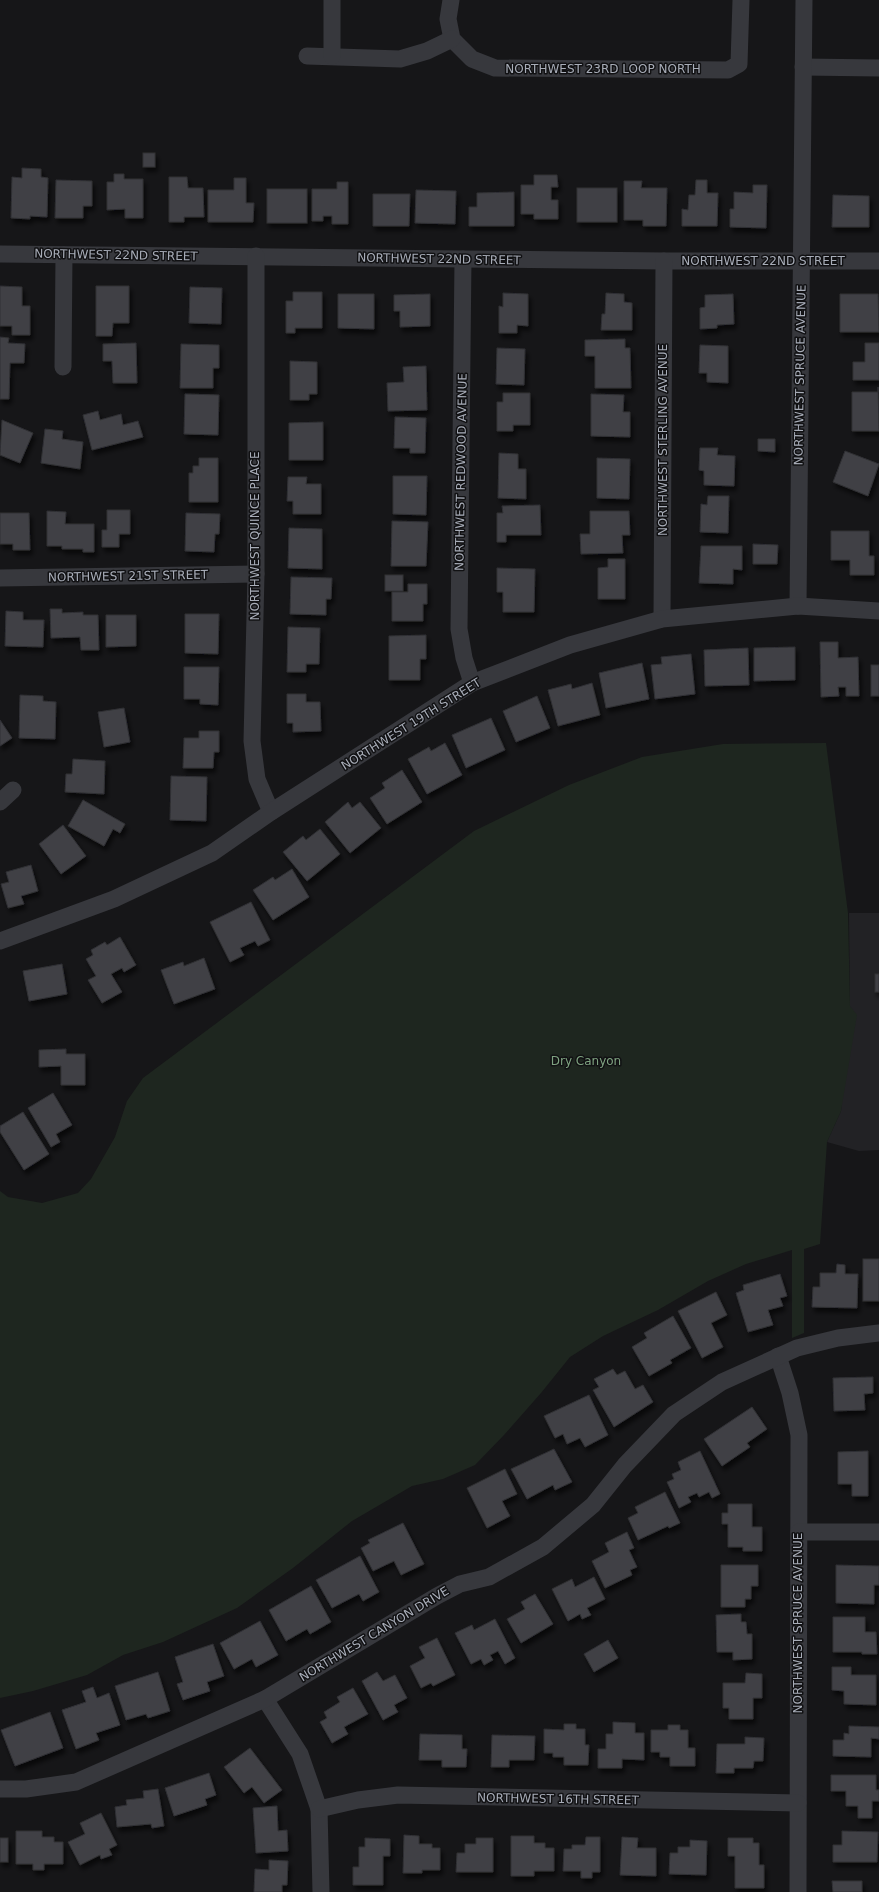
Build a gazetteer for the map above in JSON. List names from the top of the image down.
{
  "streets": {
    "street": [
      "NORTHWEST 23RD LOOP NORTH",
      "NORTHWEST 22ND STREET",
      "NORTHWEST SPRUCE AVENUE",
      "NORTHWEST STERLING AVENUE",
      "NORTHWEST REDWOOD AVENUE",
      "NORTHWEST QUINCE PLACE",
      "NORTHWEST 21ST STREET",
      "NORTHWEST 19TH STREET",
      "NORTHWEST CANYON DRIVE",
      "NORTHWEST 16TH STREET"
    ]
  },
  "crossings": [
    ["NORTHWEST 22ND STREET", "NORTHWEST SPRUCE AVENUE"],
    ["NORTHWEST 22ND STREET", "NORTHWEST STERLING AVENUE"],
    ["NORTHWEST 22ND STREET", "NORTHWEST REDWOOD AVENUE"],
    ["NORTHWEST 22ND STREET", "NORTHWEST QUINCE PLACE"],
    ["NORTHWEST SPRUCE AVENUE", "NORTHWEST 19TH STREET"],
    ["NORTHWEST SPRUCE AVENUE", "NORTHWEST CANYON DRIVE"],
    ["NORTHWEST SPRUCE AVENUE", "NORTHWEST 16TH STREET"],
    ["NORTHWEST STERLING AVENUE", "NORTHWEST 19TH STREET"],
    ["NORTHWEST REDWOOD AVENUE", "NORTHWEST 19TH STREET"],
    ["NORTHWEST QUINCE PLACE", "NORTHWEST 21ST STREET"],
    ["NORTHWEST QUINCE PLACE", "NORTHWEST 19TH STREET"]
  ],
  "parks": ["Dry Canyon"]
}
